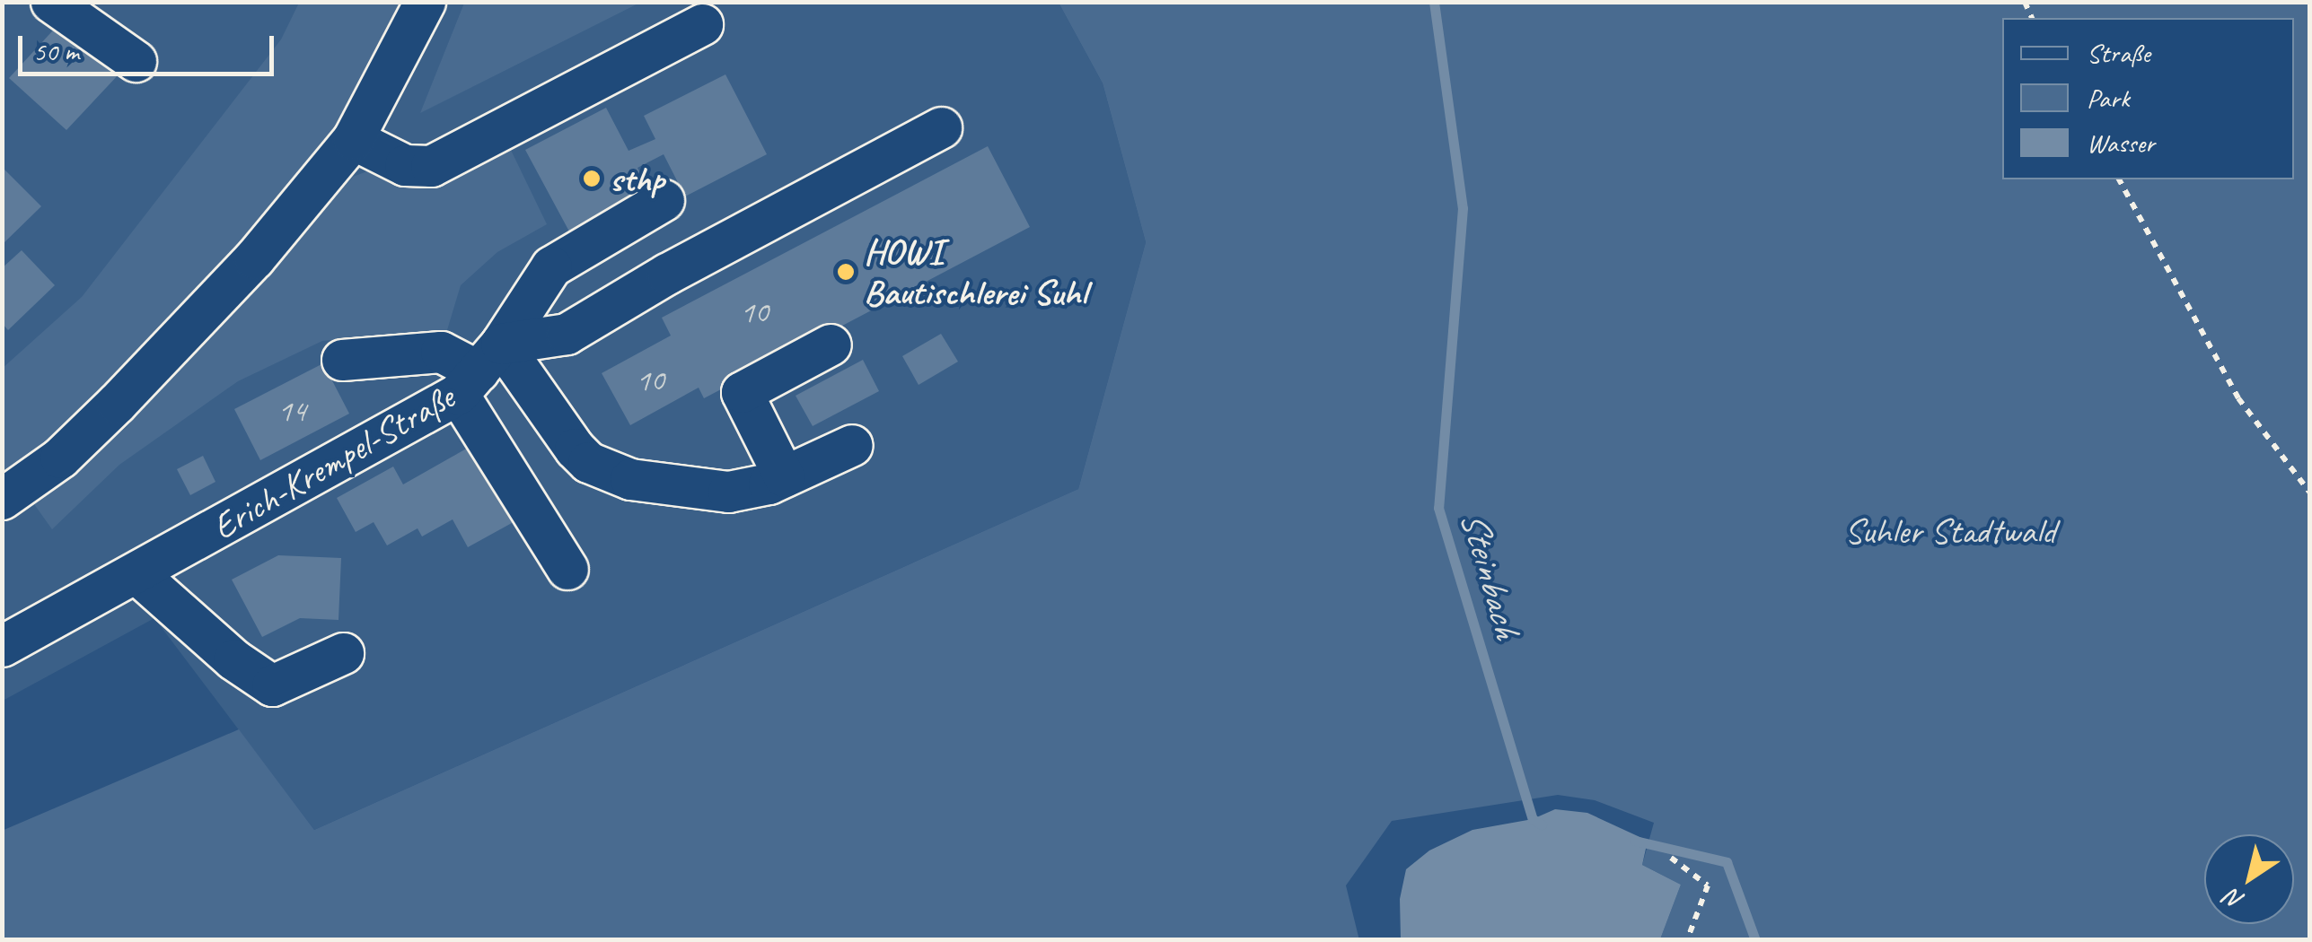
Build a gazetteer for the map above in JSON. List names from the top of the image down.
{
  "streets": {
    "street": ["Erich-Krempel-Straße"]
  },
  "water": ["Steinbach"],
  "parks": ["Suhler Stadtwald"],
  "places": ["sthp", "HOWI Bautischlerei Suhl"],
  "house_numbers": ["10", "10", "14"],
  "legend": ["Straße", "Park", "Wasser"],
  "scale_bar": "50 m",
  "north": "bottom left"
}
